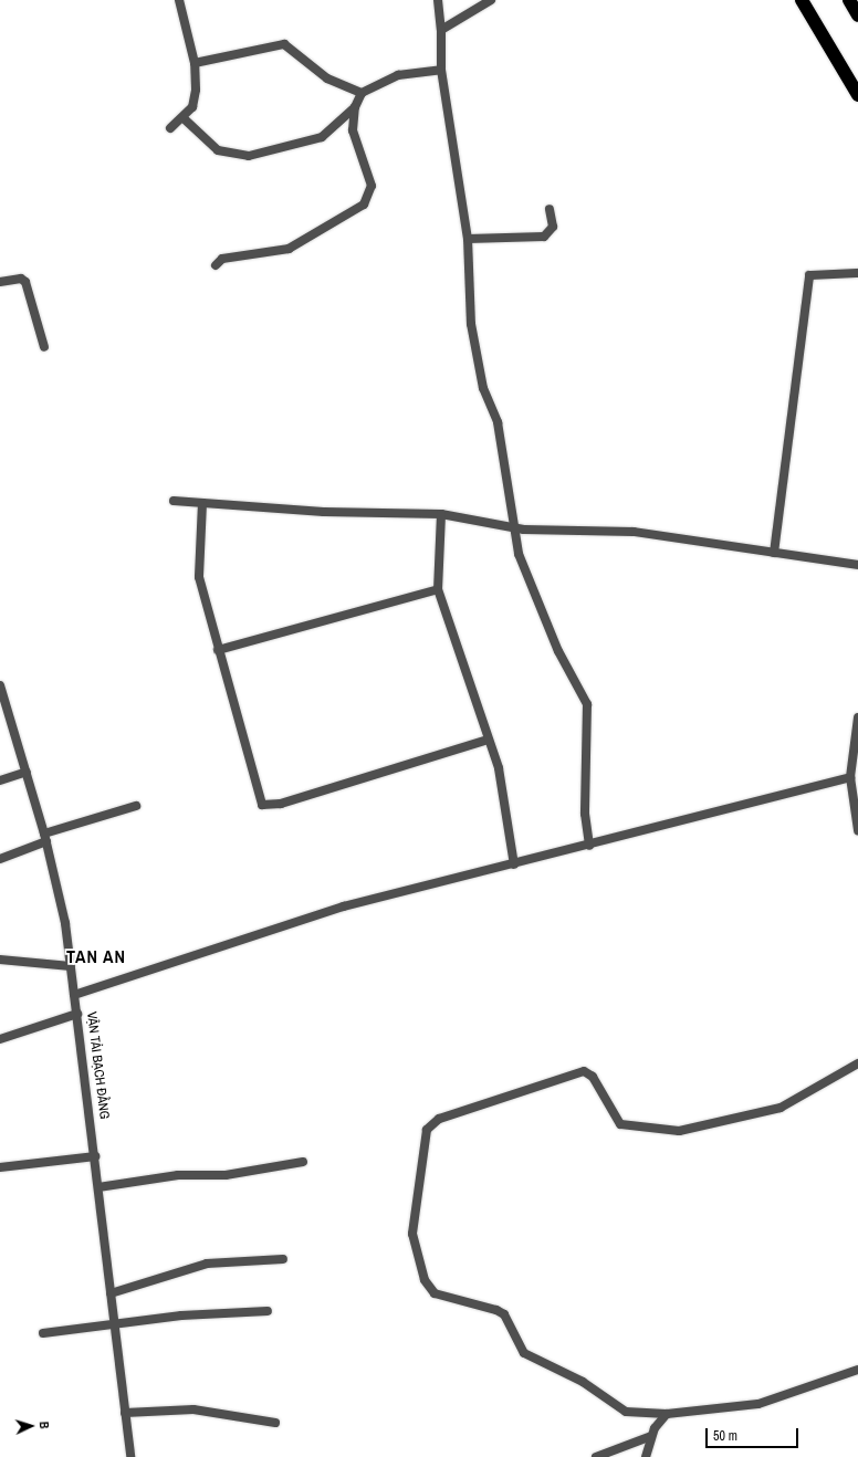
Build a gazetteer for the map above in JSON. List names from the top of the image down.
{
  "streets": {
    "street": ["VẬN TẢI BẠCH ĐẰNG"]
  },
  "districts": ["TAN AN"],
  "scale_bar": "50 m",
  "north": "right"
}
